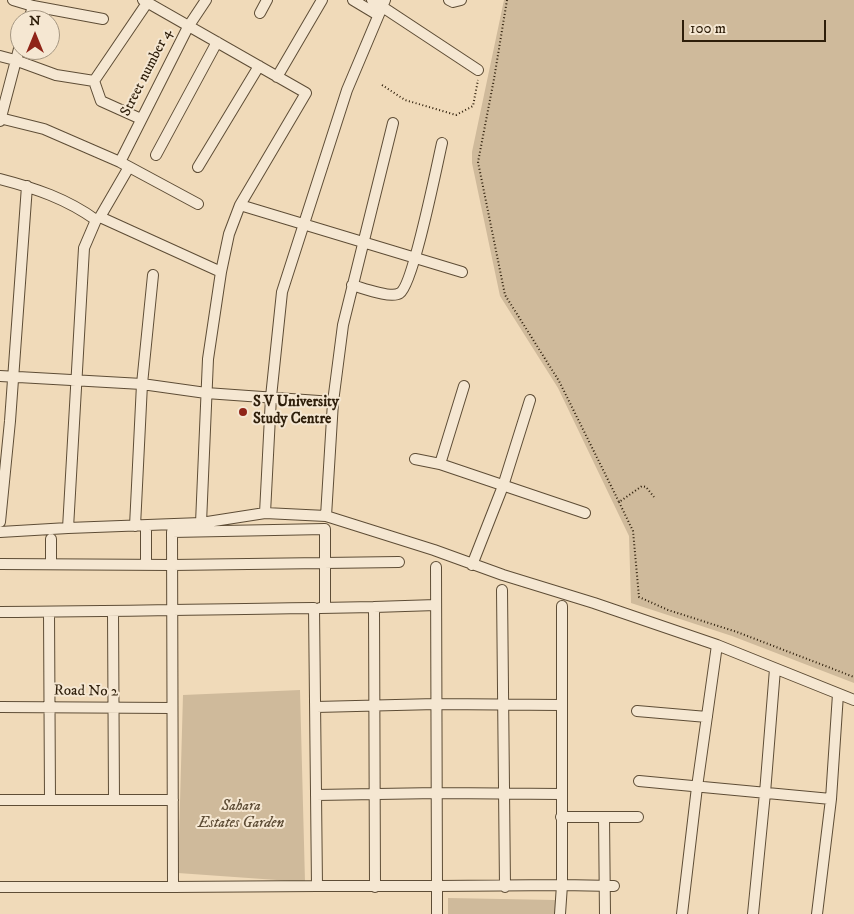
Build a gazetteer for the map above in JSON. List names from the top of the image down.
{
  "streets": {
    "street": ["Street number 4", "Road No 2"]
  },
  "parks": ["Sahara Estates Garden"],
  "places": ["S V University Study Centre"],
  "scale_bar": "100 m",
  "north": "top"
}
